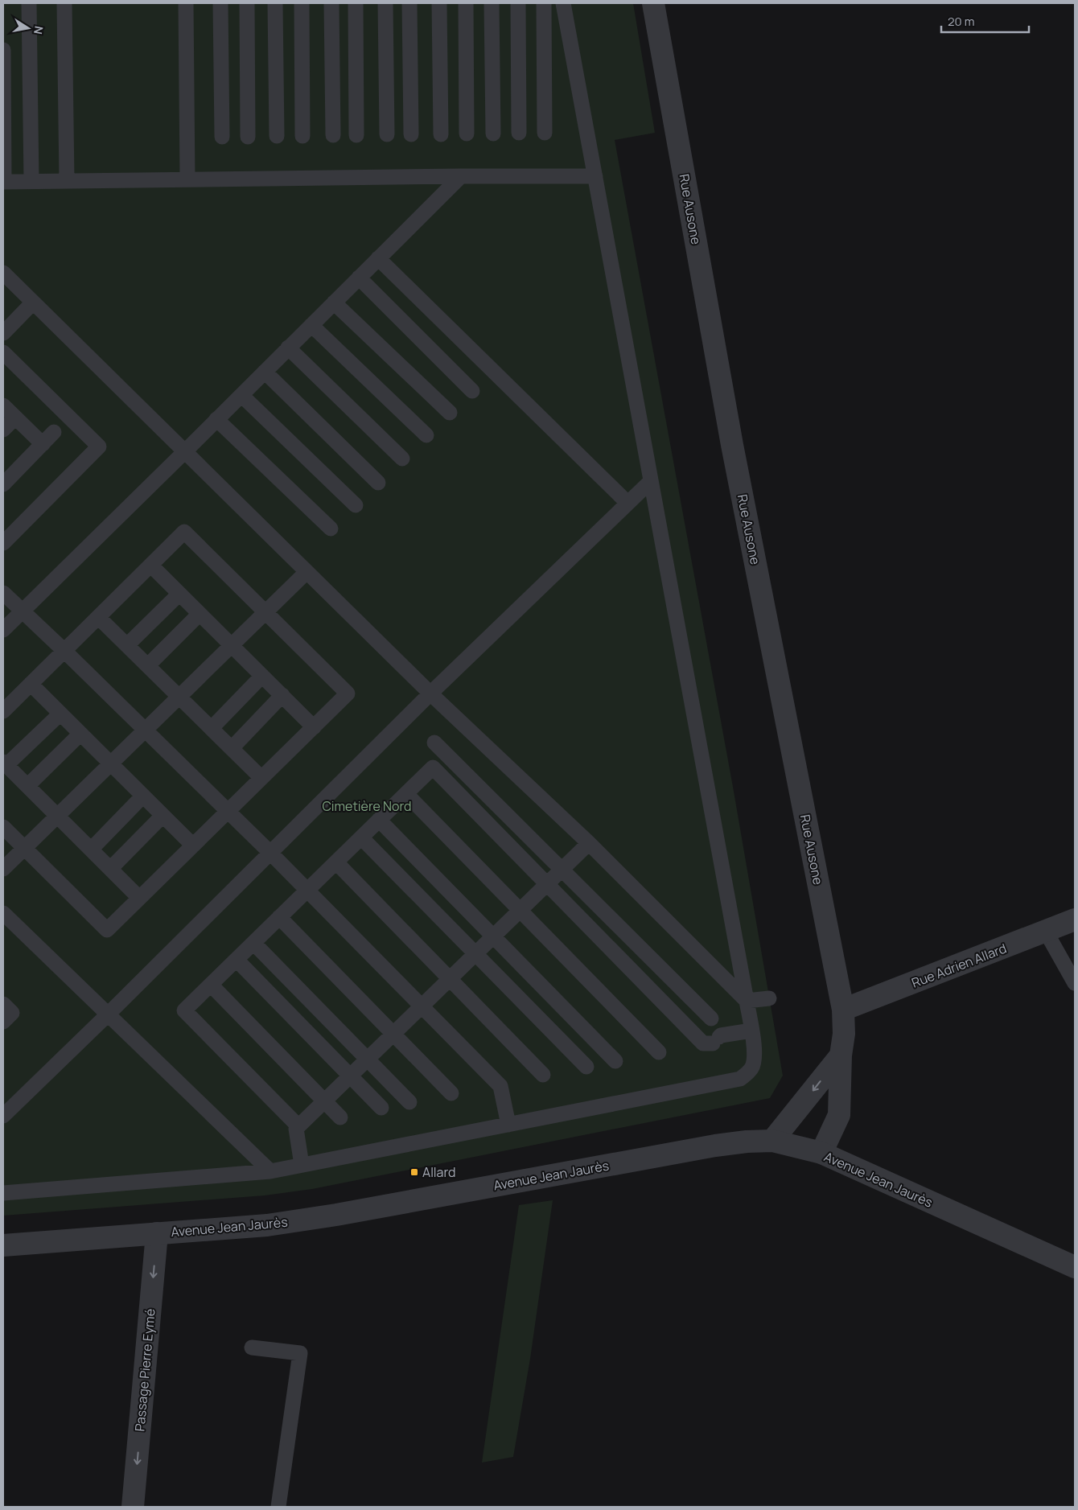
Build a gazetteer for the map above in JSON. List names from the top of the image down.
{
  "streets": {
    "street": [
      "Rue Ausone",
      "Rue Adrien Allard",
      "Avenue Jean Jaurès",
      "Passage Pierre Eymé"
    ]
  },
  "crossings": [
    ["Rue Ausone", "Rue Adrien Allard"],
    ["Rue Ausone", "Avenue Jean Jaurès"],
    ["Avenue Jean Jaurès", "Passage Pierre Eymé"]
  ],
  "one_way": ["Passage Pierre Eymé"],
  "parks": ["Cimetière Nord"],
  "places": {
    "transit": ["Allard"]
  },
  "scale_bar": "20 m",
  "north": "right"
}
